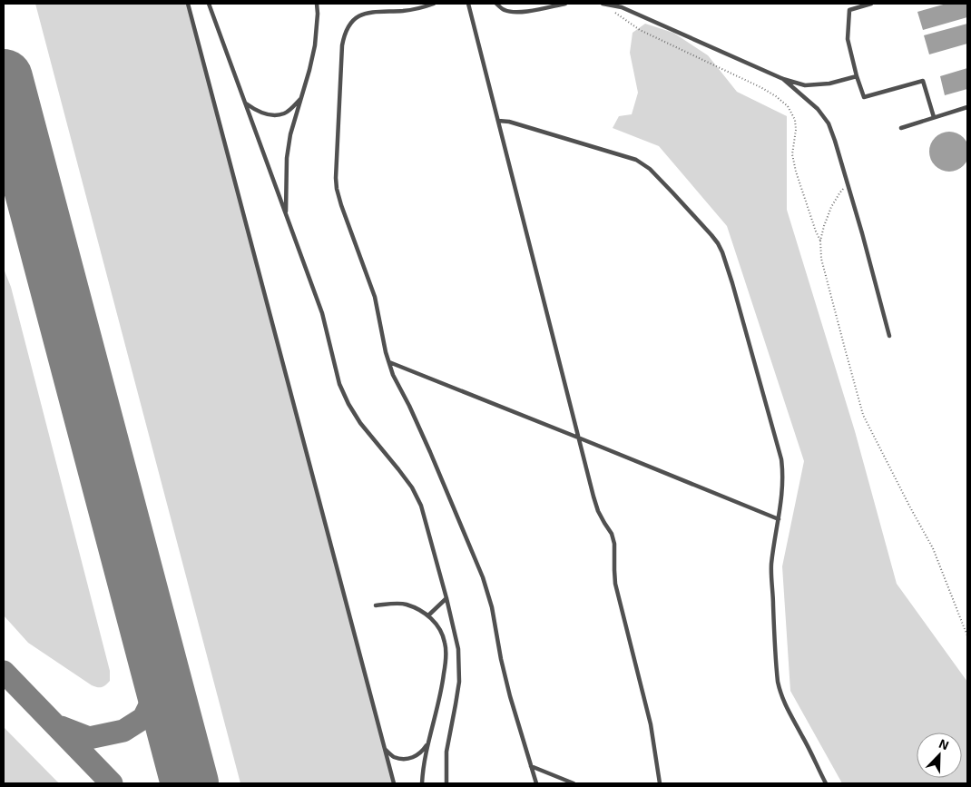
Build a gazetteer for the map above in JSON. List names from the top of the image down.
{
  "north": "top right"
}
